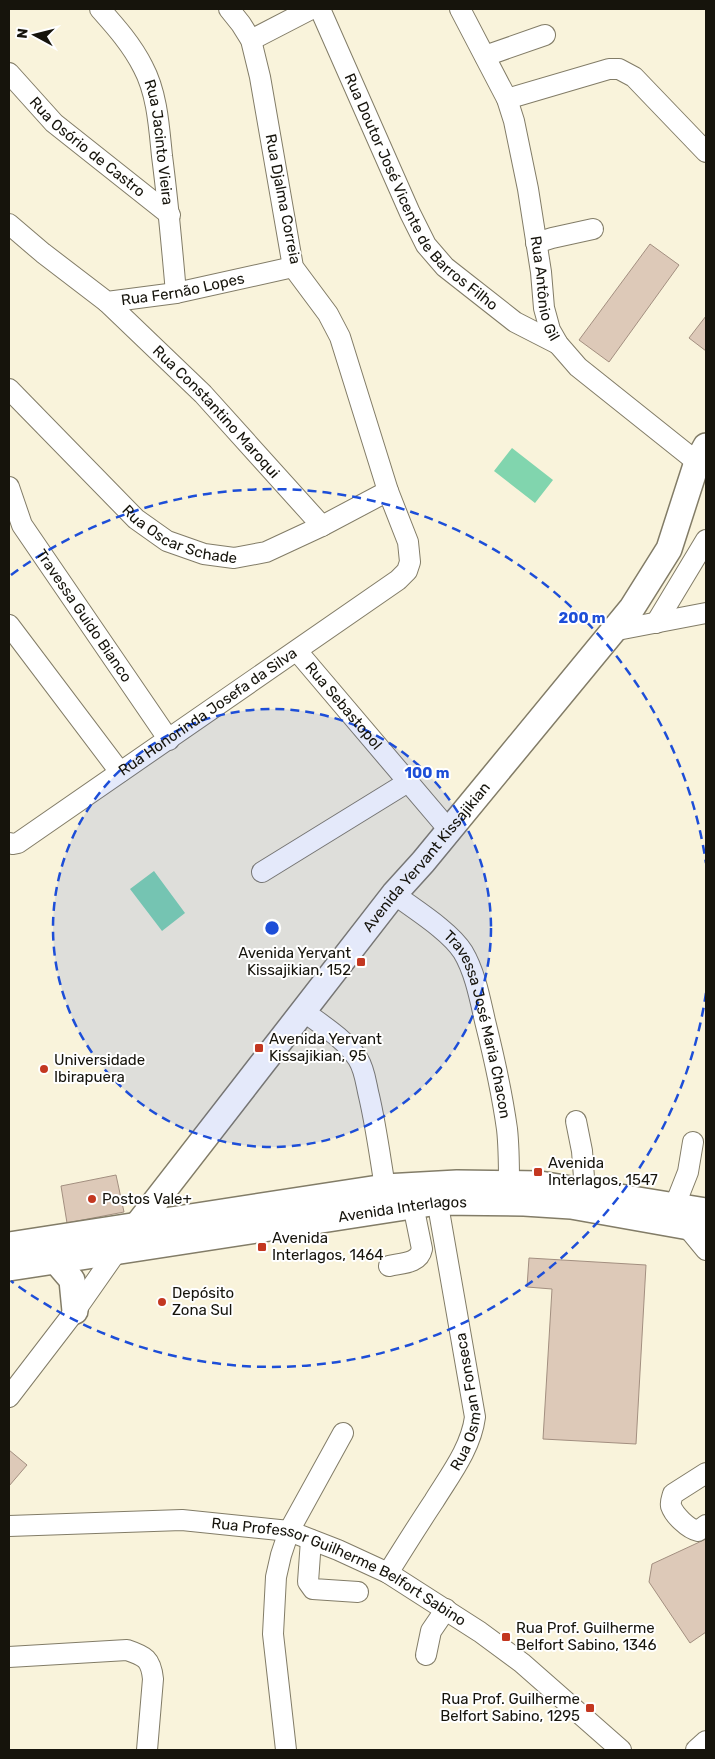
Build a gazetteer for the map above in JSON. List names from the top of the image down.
{
  "streets": {
    "main road": ["Avenida Yervant Kissajikian", "Avenida Interlagos"],
    "street": [
      "Rua Jacinto Vieira",
      "Rua Osório de Castro",
      "Rua Doutor José Vicente de Barros Filho",
      "Rua Djalma Correia",
      "Rua Antônio Gil",
      "Rua Fernão Lopes",
      "Rua Constantino Maroqui",
      "Rua Oscar Schade",
      "Travessa Guido Bianco",
      "Rua Sebastopol",
      "Rua Honorinda Josefa da Silva",
      "Travessa José Maria Chacon",
      "Rua Osman Fonseca",
      "Rua Professor Guilherme Belfort Sabino"
    ]
  },
  "crossings": [
    ["Rua Jacinto Vieira", "Rua Osório de Castro"],
    ["Rua Jacinto Vieira", "Rua Fernão Lopes"],
    ["Rua Doutor José Vicente de Barros Filho", "Rua Antônio Gil"],
    ["Rua Djalma Correia", "Rua Fernão Lopes"],
    ["Rua Djalma Correia", "Rua Oscar Schade"],
    ["Rua Djalma Correia", "Rua Honorinda Josefa da Silva"],
    ["Rua Antônio Gil", "Avenida Yervant Kissajikian"],
    ["Rua Fernão Lopes", "Rua Constantino Maroqui"],
    ["Rua Constantino Maroqui", "Rua Oscar Schade"],
    ["Travessa Guido Bianco", "Rua Honorinda Josefa da Silva"],
    ["Rua Sebastopol", "Rua Honorinda Josefa da Silva"],
    ["Rua Sebastopol", "Avenida Yervant Kissajikian"],
    ["Avenida Yervant Kissajikian", "Travessa José Maria Chacon"],
    ["Avenida Yervant Kissajikian", "Avenida Interlagos"],
    ["Travessa José Maria Chacon", "Avenida Interlagos"],
    ["Avenida Interlagos", "Rua Osman Fonseca"],
    ["Rua Osman Fonseca", "Rua Professor Guilherme Belfort Sabino"]
  ],
  "places": {
    "transit": [
      "Avenida Yervant Kissajikian, 152",
      "Avenida Yervant Kissajikian, 95",
      "Avenida Interlagos, 1547",
      "Avenida Interlagos, 1464",
      "Rua Prof. Guilherme Belfort Sabino, 1346",
      "Rua Prof. Guilherme Belfort Sabino, 1295"
    ],
    "other": ["Universidade Ibirapuera", "Postos Vale+", "Depósito Zona Sul"]
  },
  "north": "left",
  "rings": ["200 m", "100 m"]
}
